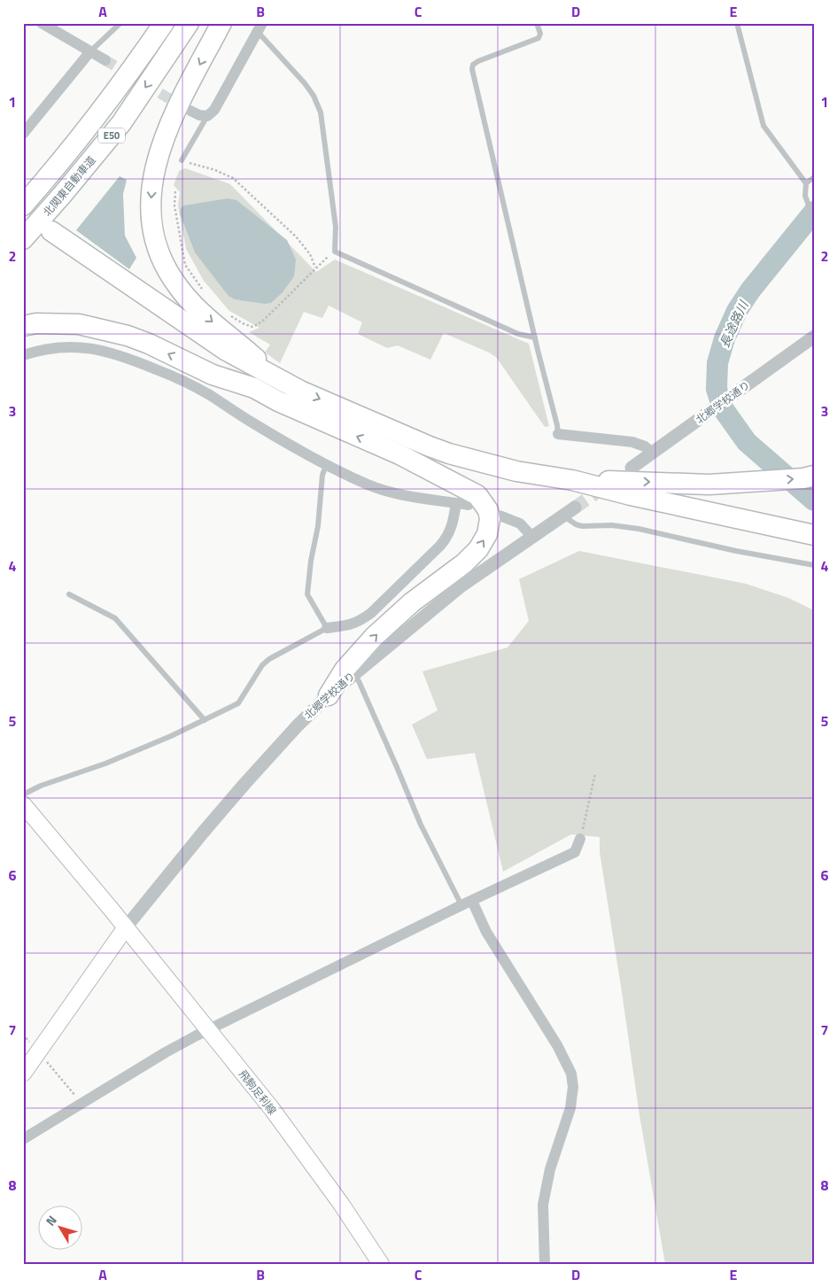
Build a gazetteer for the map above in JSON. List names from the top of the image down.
{
  "streets": {
    "highway": ["E50", "北関東自動車道"],
    "main road": ["飛駒足利線"],
    "street": ["北郷学校通り"]
  },
  "crossings": [
    ["北郷学校通り", "飛駒足利線"]
  ],
  "water": ["長途路川"],
  "north": "top left",
  "grid": {
    "columns": [
      "A",
      "B",
      "C",
      "D",
      "E"
    ],
    "rows": [
      "1",
      "2",
      "3",
      "4",
      "5",
      "6",
      "7",
      "8"
    ]
  }
}
